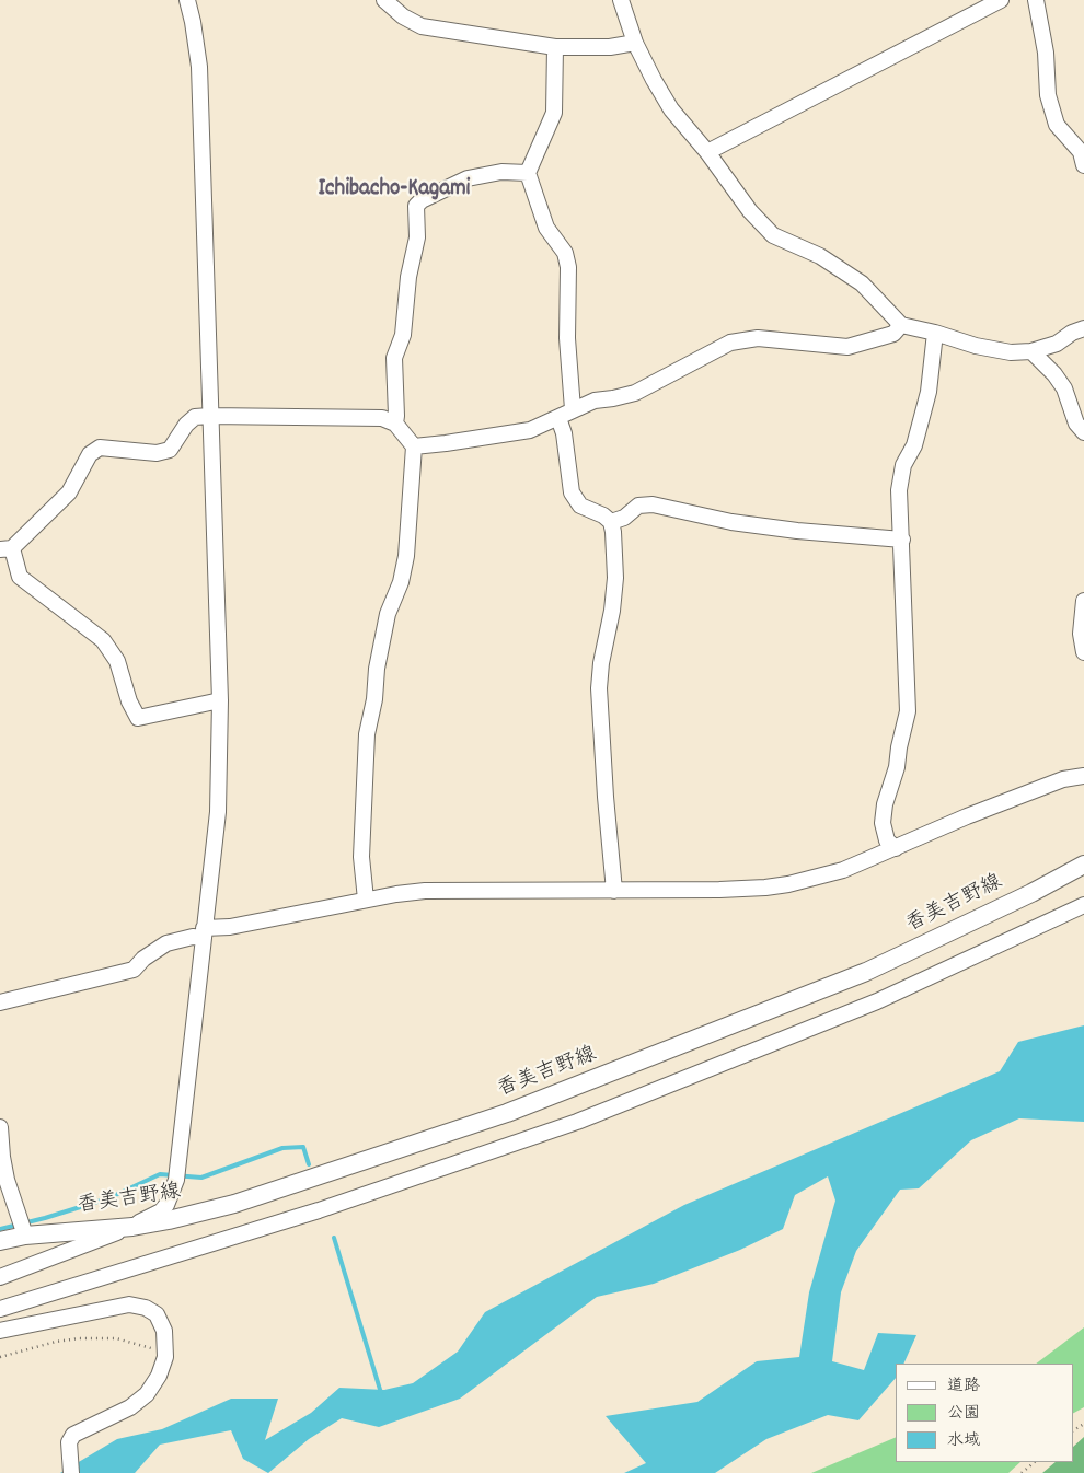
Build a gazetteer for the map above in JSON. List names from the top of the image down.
{
  "streets": {
    "main road": ["香美吉野線"]
  },
  "districts": ["Ichibacho-Kagami"],
  "legend": ["道路", "公園", "水域"]
}
